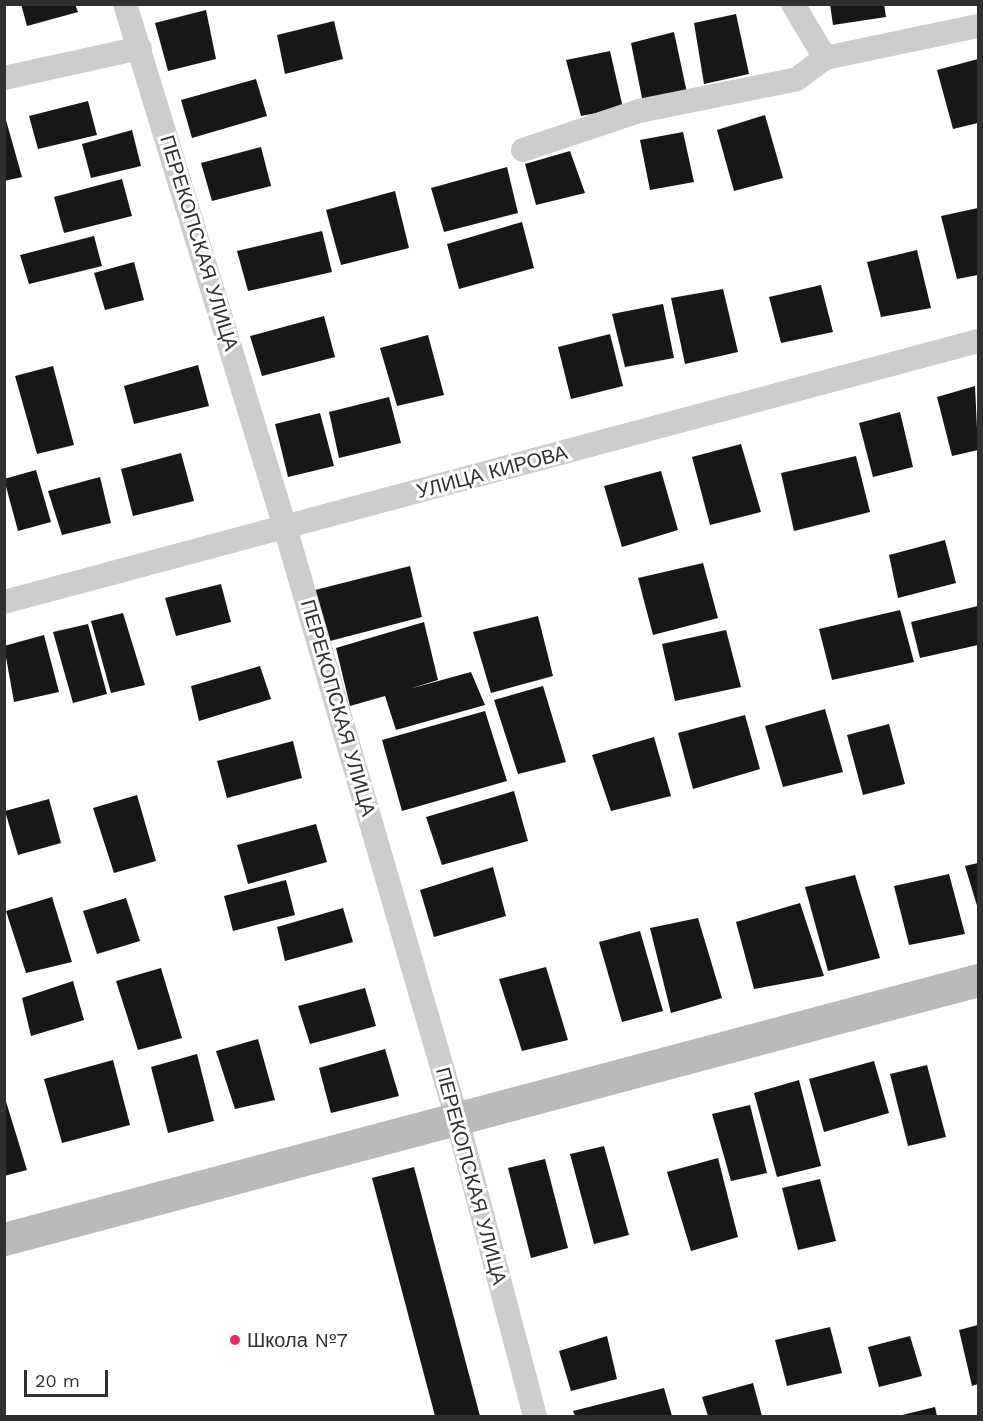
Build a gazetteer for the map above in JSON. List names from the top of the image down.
{
  "streets": {
    "street": ["ПЕРЕКОПСКАЯ УЛИЦА", "УЛИЦА КИРОВА"]
  },
  "crossings": [
    ["ПЕРЕКОПСКАЯ УЛИЦА", "УЛИЦА КИРОВА"]
  ],
  "places": ["Школа №7"],
  "scale_bar": "20 m"
}
